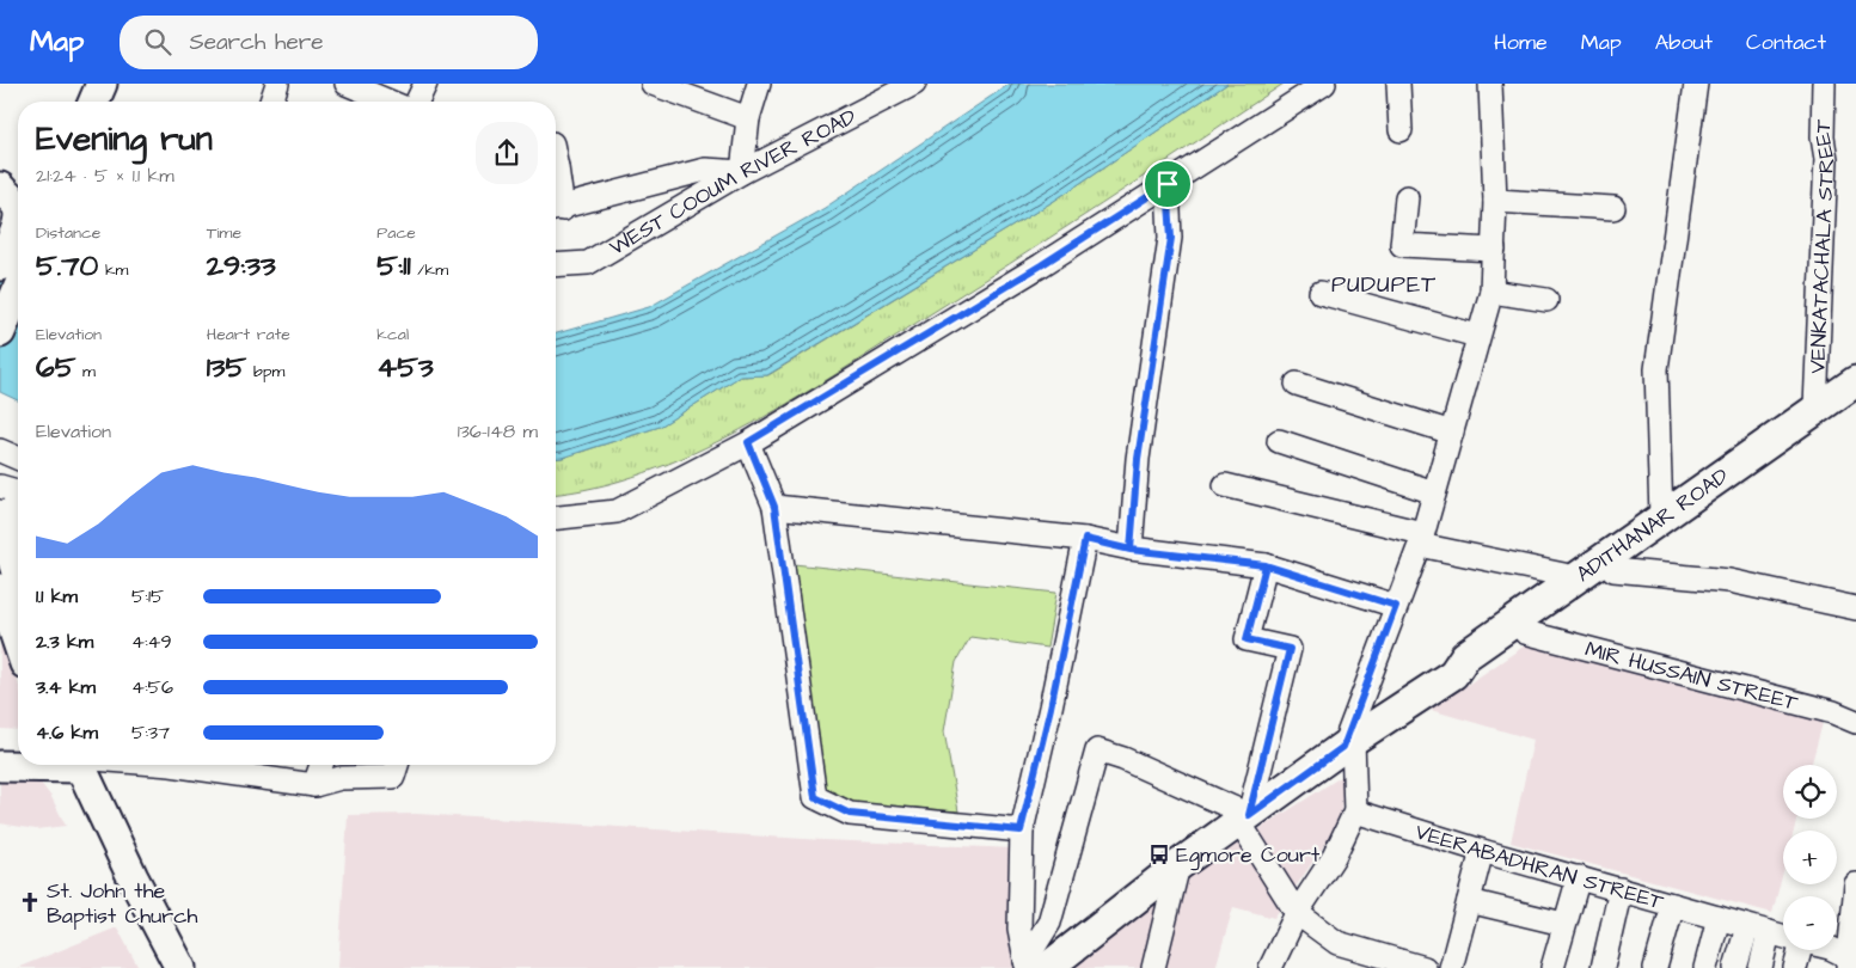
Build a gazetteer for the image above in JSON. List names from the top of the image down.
{
  "streets": {
    "main road": ["ADITHANAR ROAD"],
    "street": [
      "WEST COOUM RIVER ROAD",
      "VENKATACHALA STREET",
      "MIR HUSSAIN STREET",
      "VEERABADHRAN STREET"
    ]
  },
  "crossings": [
    ["VENKATACHALA STREET", "ADITHANAR ROAD"],
    ["ADITHANAR ROAD", "MIR HUSSAIN STREET"]
  ],
  "districts": ["PUDUPET"],
  "places": {
    "bus stop": ["Egmore Court"],
    "church": ["St. John the Baptist Church"]
  },
  "page": {
    "header": "Map",
    "search": "Search here",
    "nav": [
      "Home",
      "Map",
      "About",
      "Contact"
    ],
    "heading": ["Evening run", "21:24 · 5 × 1.1 km"],
    "stats": [
      ["Distance", "5.70 km"],
      ["Time", "29:33"],
      ["Pace", "5:11 /km"],
      ["Elevation", "65 m"],
      ["Heart rate", "135 bpm"],
      ["kcal", "453"]
    ],
    "chart": ["Elevation", "136–148 m"],
    "list": [
      {
        "name": "1.1 km",
        "note": "5:15"
      },
      {
        "name": "2.3 km",
        "note": "4:49"
      },
      {
        "name": "3.4 km",
        "note": "4:56"
      },
      {
        "name": "4.6 km",
        "note": "5:37"
      }
    ],
    "map_buttons": ["+", "−"]
  }
}
